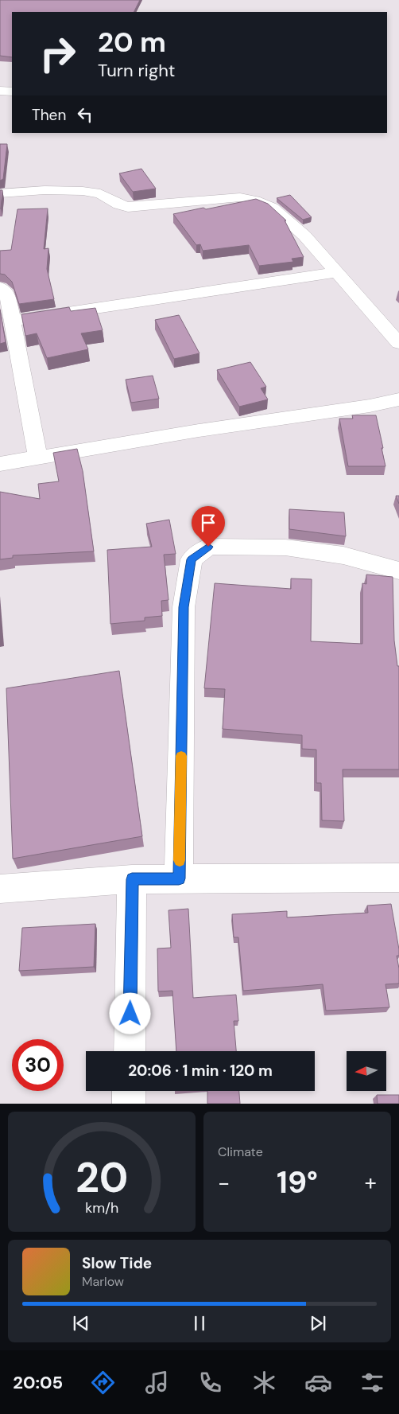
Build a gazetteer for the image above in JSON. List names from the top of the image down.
{
  "north": "left",
  "page": {
    "turn": ["20 m", "Turn right"],
    "then": "Then",
    "limit": "30",
    "trip": "20:06 · 1 min · 120 m",
    "tile": "Climate",
    "heat": ["−", "19°", "+"],
    "song": ["Slow Tide", "Marlow"],
    "tabs": "20:05",
    "gauge": ["20", "km/h"]
  }
}
